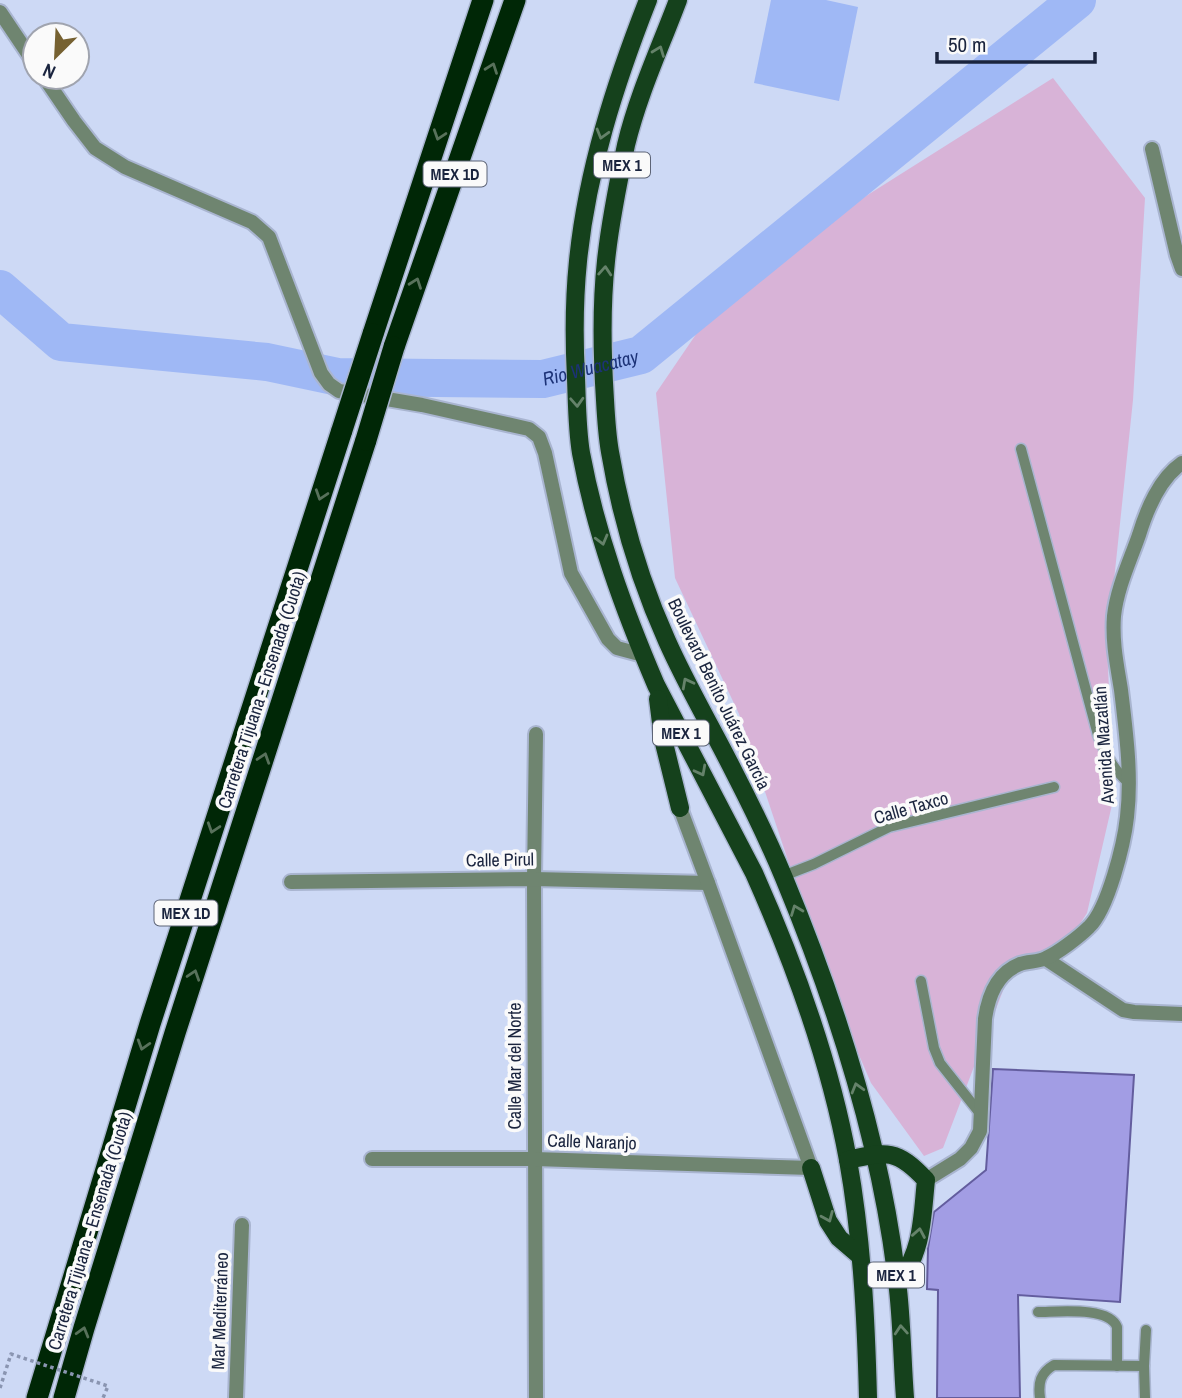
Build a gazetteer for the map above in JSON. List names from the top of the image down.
{
  "streets": {
    "highway": ["MEX 1D", "Carretera Tijuana - Ensenada (Cuota)"],
    "main road": ["MEX 1", "Boulevard Benito Juárez García"],
    "street": [
      "Avenida Mazatlán",
      "Calle Pirul",
      "Calle Mar del Norte",
      "Calle Naranjo",
      "Mar Mediterráneo"
    ],
    "lane": ["Calle Taxco"]
  },
  "crossings": [
    ["Boulevard Benito Juárez García", "Calle Taxco"],
    ["Calle Pirul", "Calle Mar del Norte"],
    ["Calle Mar del Norte", "Calle Naranjo"]
  ],
  "water": ["Rio Wuacatay"],
  "scale_bar": "50 m",
  "north": "bottom left"
}
